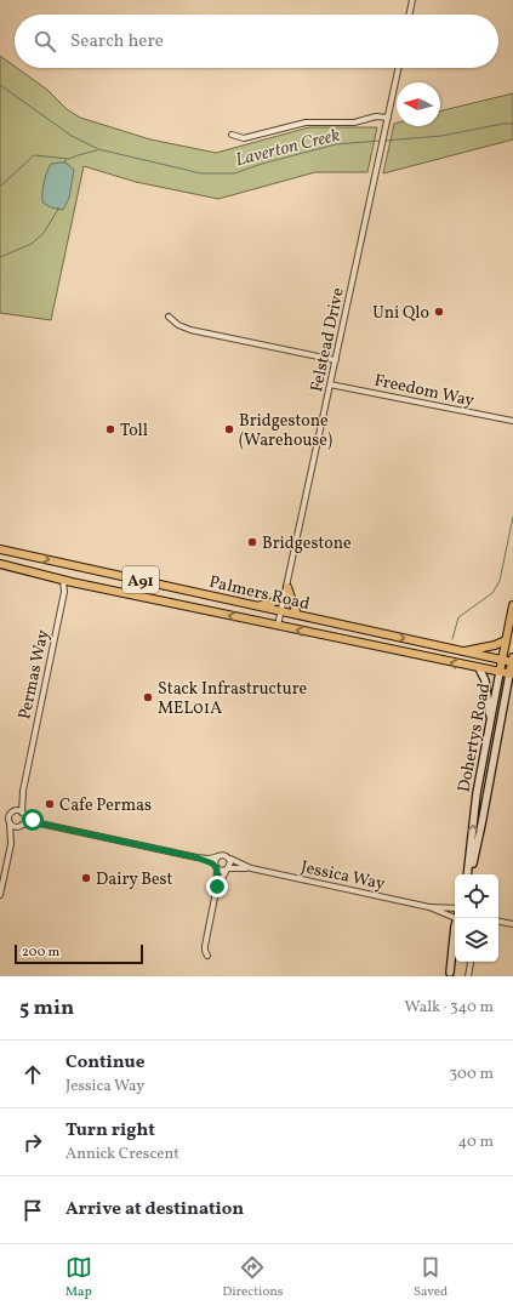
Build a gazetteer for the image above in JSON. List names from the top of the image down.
{
  "streets": {
    "main road": ["A91", "Palmers Road", "Dohertys Road"],
    "street": [
      "Felstead Drive",
      "Freedom Way",
      "Permas Way",
      "Jessica Way"
    ]
  },
  "crossings": [
    ["Felstead Drive", "Freedom Way"],
    ["Felstead Drive", "Palmers Road"],
    ["Palmers Road", "Permas Way"],
    ["Palmers Road", "Dohertys Road"]
  ],
  "water": ["Laverton Creek"],
  "places": [
    "Uni Qlo",
    "Toll",
    "Bridgestone (Warehouse)",
    "Bridgestone",
    "Stack Infrastructure MEL01A",
    "Cafe Permas",
    "Dairy Best"
  ],
  "scale_bar": "200 m",
  "north": "left",
  "page": {
    "search": "Search here",
    "scale": "200 m",
    "heading": ["5 min", "Walk · 340 m"],
    "list": [
      ["Continue", "Jessica Way", "300 m"],
      ["Turn right", "Annick Crescent", "40 m"],
      "Arrive at destination"
    ],
    "nav": ["Map", "Directions", "Saved"]
  }
}
